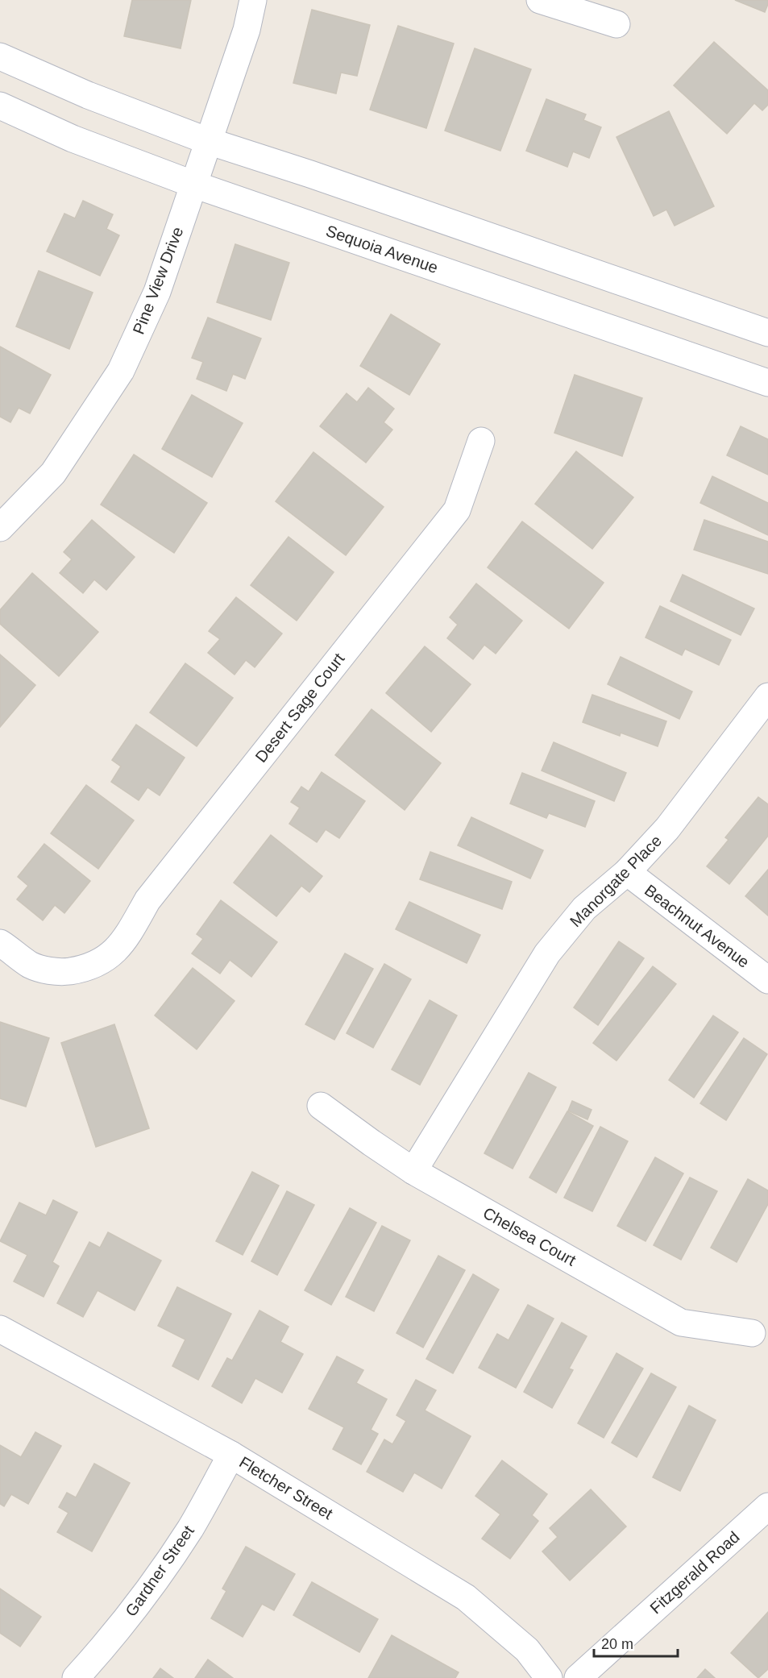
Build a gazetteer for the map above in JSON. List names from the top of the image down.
{
  "streets": {
    "street": [
      "Sequoia Avenue",
      "Pine View Drive",
      "Desert Sage Court",
      "Manorgate Place",
      "Beachnut Avenue",
      "Chelsea Court",
      "Fletcher Street",
      "Gardner Street",
      "Fitzgerald Road"
    ]
  },
  "crossings": [
    ["Sequoia Avenue", "Pine View Drive"],
    ["Manorgate Place", "Beachnut Avenue"],
    ["Manorgate Place", "Chelsea Court"],
    ["Fletcher Street", "Gardner Street"]
  ],
  "scale_bar": "20 m"
}
